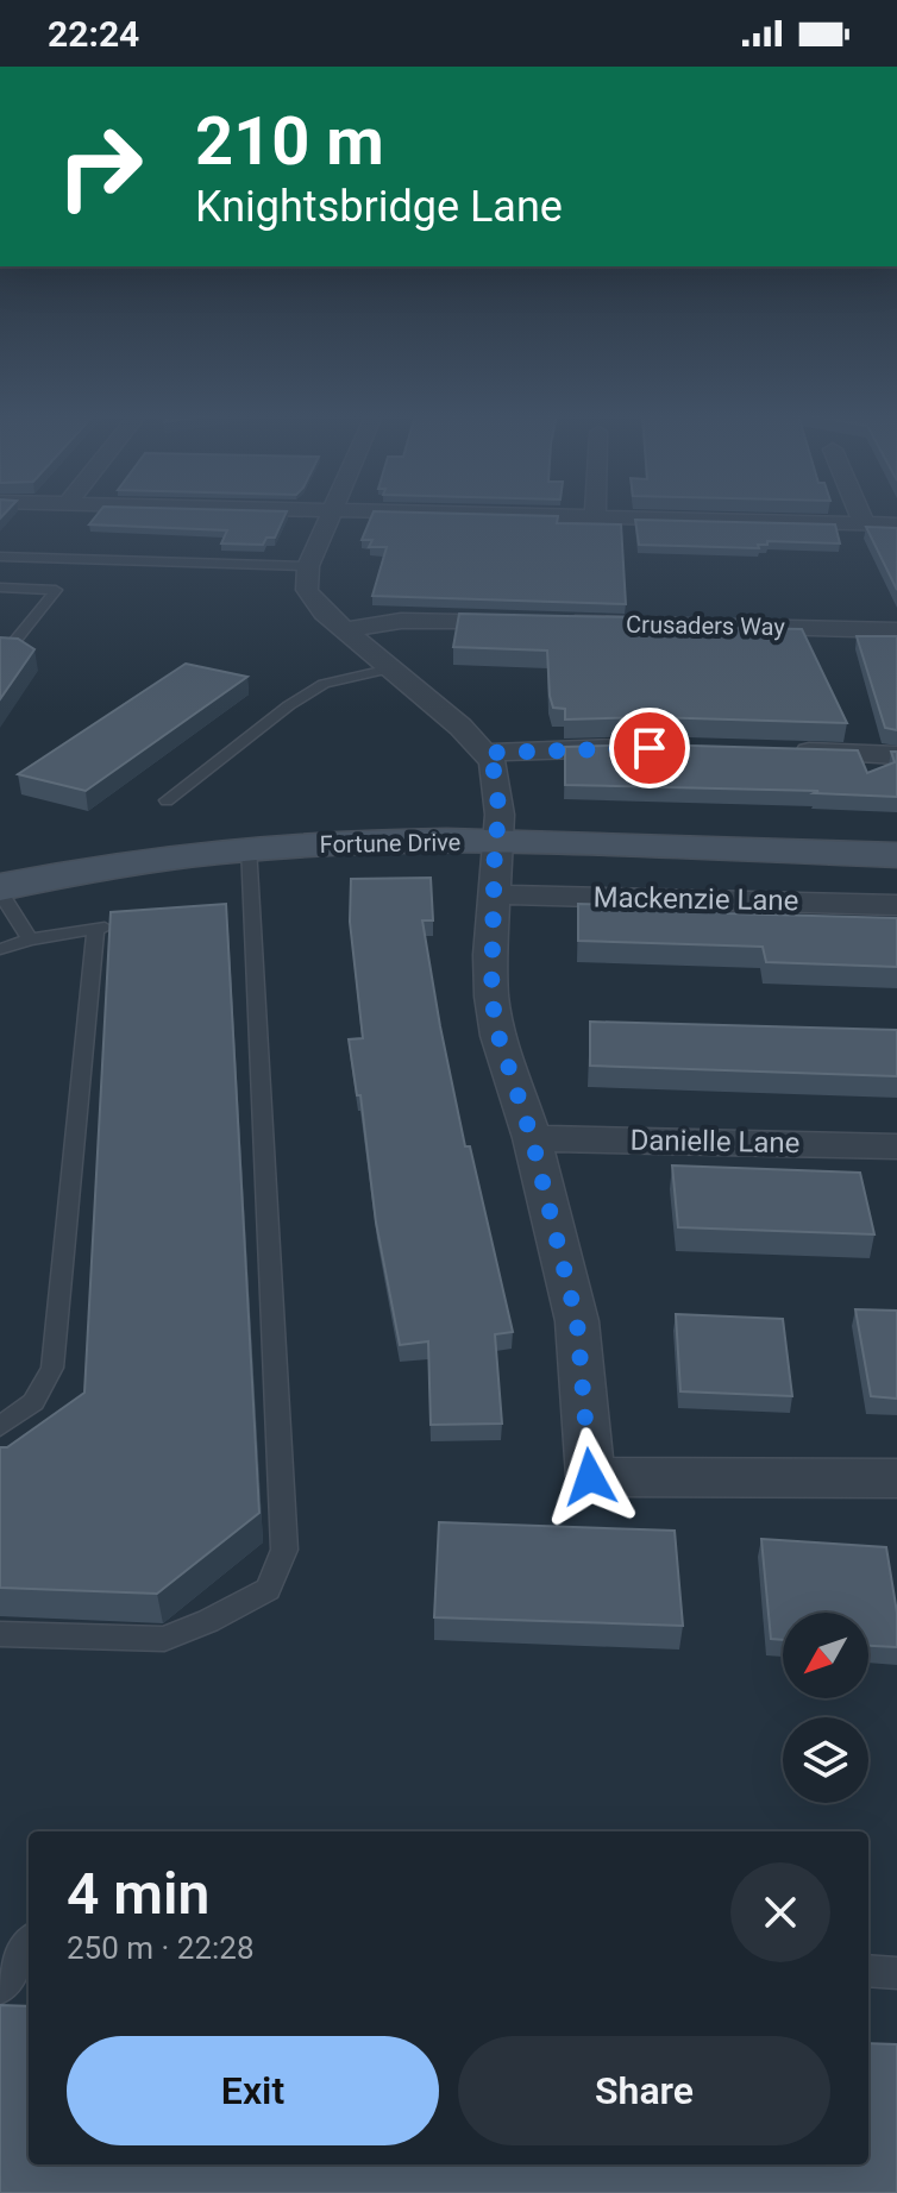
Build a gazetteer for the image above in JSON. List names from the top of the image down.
{
  "streets": {
    "street": [
      "Crusaders Way",
      "Fortune Drive",
      "Mackenzie Lane",
      "Danielle Lane"
    ]
  },
  "north": "bottom left",
  "page": {
    "status": "22:24",
    "turn": ["210 m", "Knightsbridge Lane"],
    "heading": ["4 min", "250 m · 22:28"],
    "buttons": ["Exit", "Share"]
  }
}
